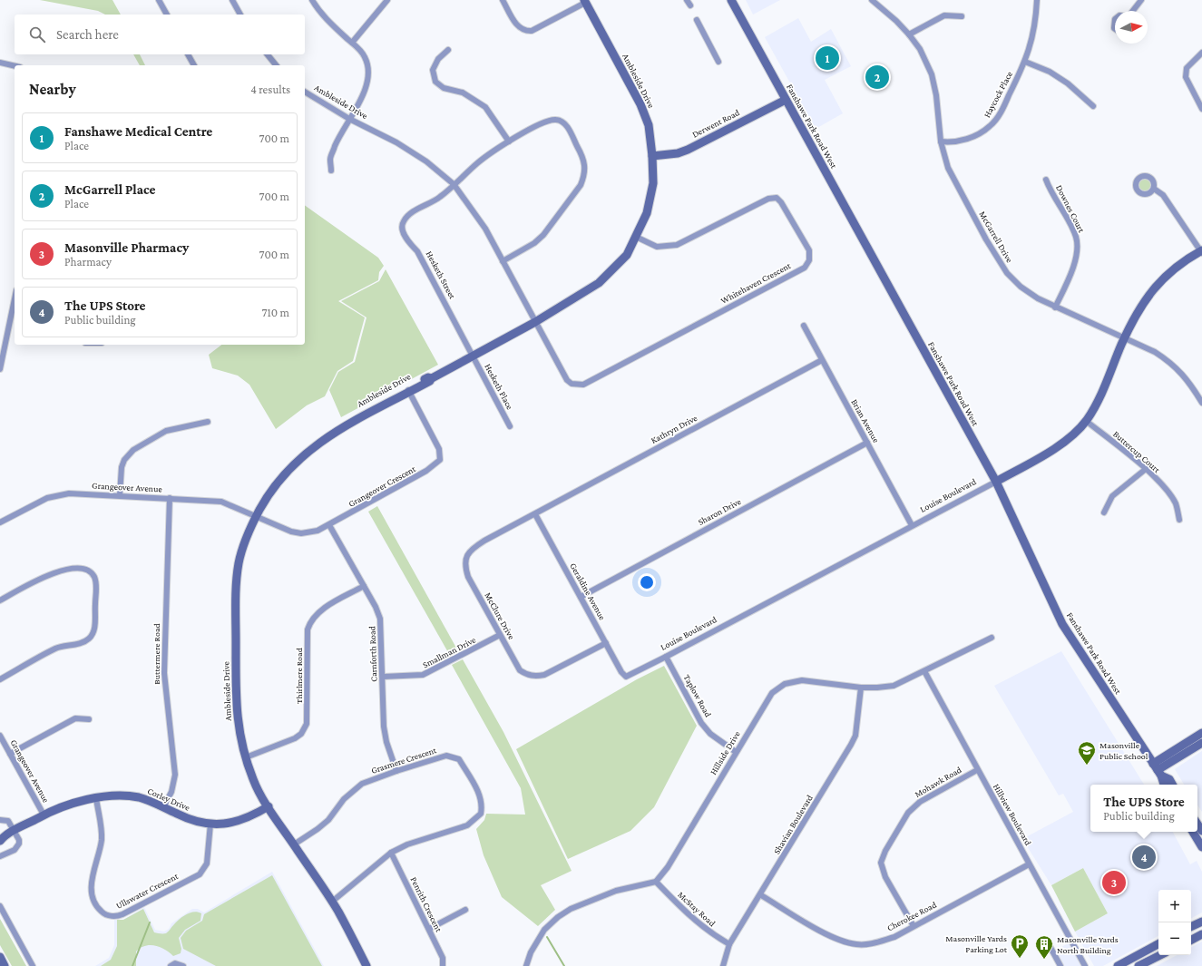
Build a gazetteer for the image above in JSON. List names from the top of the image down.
{
  "streets": {
    "street": [
      "Ambleside Drive",
      "Haycock Place",
      "Derwent Road",
      "Fanshawe Park Road West",
      "Downes Court",
      "McGarrell Drive",
      "Hesketh Street",
      "Whitehaven Crescent",
      "Hesketh Place",
      "Brian Avenue",
      "Kathryn Drive",
      "Buttercup Court",
      "Grangeover Crescent",
      "Grangeover Avenue",
      "Louise Boulevard",
      "Sharon Drive",
      "Geraldine Avenue",
      "McClure Drive",
      "Smallman Drive",
      "Buttermere Road",
      "Carnforth Road",
      "Thirlmere Road",
      "Taplow Road",
      "Hillside Drive",
      "Grasmere Crescent",
      "Mohawk Road",
      "Corley Drive",
      "Hillview Boulevard",
      "Shavian Boulevard",
      "Ullswater Crescent",
      "Penrith Crescent",
      "McStay Road",
      "Cherokee Road"
    ]
  },
  "crossings": [
    ["Ambleside Drive", "Derwent Road"],
    ["Ambleside Drive", "Hesketh Street"],
    ["Ambleside Drive", "Whitehaven Crescent"],
    ["Ambleside Drive", "Hesketh Place"],
    ["Ambleside Drive", "Grangeover Crescent"],
    ["Ambleside Drive", "Grangeover Avenue"],
    ["Ambleside Drive", "Thirlmere Road"],
    ["Ambleside Drive", "Grasmere Crescent"],
    ["Ambleside Drive", "Corley Drive"],
    ["Haycock Place", "McGarrell Drive"],
    ["Derwent Road", "Fanshawe Park Road West"],
    ["Fanshawe Park Road West", "Louise Boulevard"],
    ["Downes Court", "McGarrell Drive"],
    ["McGarrell Drive", "Louise Boulevard"],
    ["Hesketh Street", "Hesketh Place"],
    ["Brian Avenue", "Kathryn Drive"],
    ["Brian Avenue", "Louise Boulevard"],
    ["Brian Avenue", "Sharon Drive"],
    ["Kathryn Drive", "Geraldine Avenue"],
    ["Kathryn Drive", "McClure Drive"],
    ["Buttercup Court", "Louise Boulevard"],
    ["Grangeover Crescent", "Grangeover Avenue"],
    ["Grangeover Crescent", "Carnforth Road"],
    ["Grangeover Avenue", "Buttermere Road"],
    ["Grangeover Avenue", "Corley Drive"],
    ["Louise Boulevard", "Geraldine Avenue"],
    ["Louise Boulevard", "Taplow Road"],
    ["Sharon Drive", "Geraldine Avenue"],
    ["Geraldine Avenue", "McClure Drive"],
    ["McClure Drive", "Smallman Drive"],
    ["Smallman Drive", "Carnforth Road"],
    ["Buttermere Road", "Corley Drive"],
    ["Carnforth Road", "Thirlmere Road"],
    ["Carnforth Road", "Grasmere Crescent"],
    ["Taplow Road", "Hillside Drive"],
    ["Hillside Drive", "Hillview Boulevard"],
    ["Hillside Drive", "Shavian Boulevard"],
    ["Hillside Drive", "McStay Road"],
    ["Grasmere Crescent", "Penrith Crescent"],
    ["Mohawk Road", "Hillview Boulevard"],
    ["Mohawk Road", "Cherokee Road"],
    ["Corley Drive", "Ullswater Crescent"],
    ["Hillview Boulevard", "Cherokee Road"],
    ["Shavian Boulevard", "McStay Road"],
    ["Shavian Boulevard", "Cherokee Road"]
  ],
  "places": {
    "school or university": ["Masonville Public School"],
    "parking": ["Masonville Yards Parking Lot"],
    "building": ["Masonville Yards North Building"]
  },
  "north": "right",
  "page": {
    "search": "Search here",
    "pins": [
      "1",
      "2",
      "4",
      "3"
    ],
    "heading": ["Nearby", "4 results"],
    "list": [
      {
        "mark": "1",
        "name": "Fanshawe Medical Centre",
        "note": "Place",
        "value": "700 m"
      },
      {
        "mark": "2",
        "name": "McGarrell Place",
        "note": "Place",
        "value": "700 m"
      },
      {
        "mark": "3",
        "name": "Masonville Pharmacy",
        "note": "Pharmacy",
        "value": "700 m"
      },
      {
        "mark": "4",
        "name": "The UPS Store",
        "note": "Public building",
        "value": "710 m"
      }
    ],
    "popup": ["The UPS Store", "Public building"],
    "map_buttons": ["+", "−"]
  }
}
